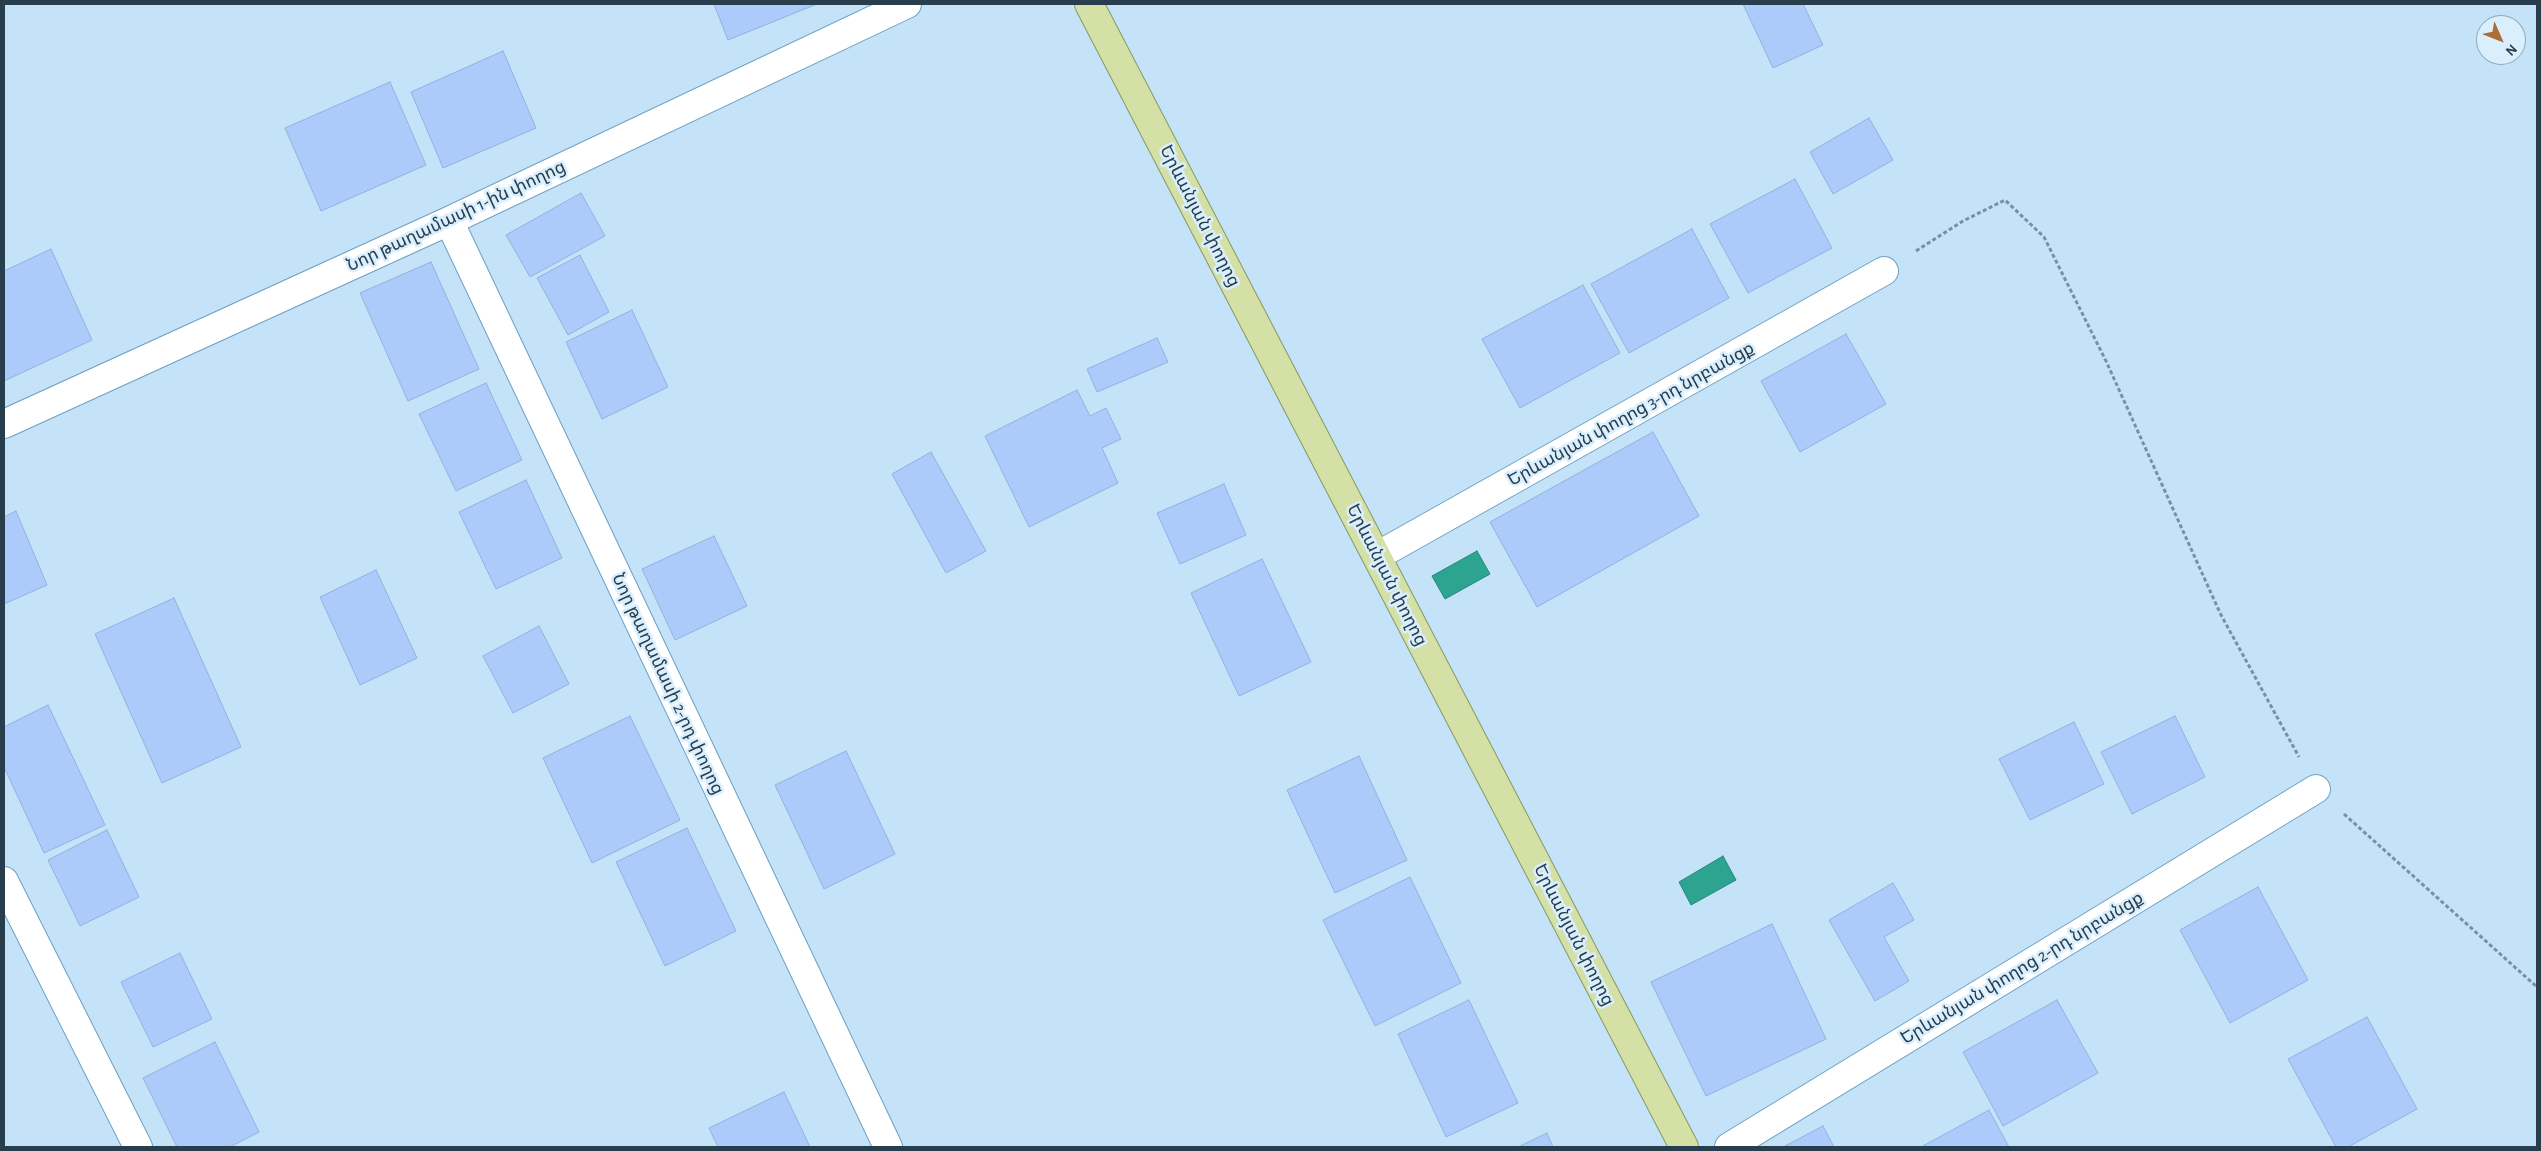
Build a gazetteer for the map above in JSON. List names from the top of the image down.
{
  "streets": {
    "main road": ["Երևանյան փողոց"],
    "street": [
      "Նոր թաղամասի 1-ին փողոց",
      "Երևանյան փողոց 3-րդ նրբանցք",
      "Նոր թաղամասի 2-րդ փողոց",
      "Երևանյան փողոց 2-րդ նրբանցք"
    ]
  },
  "crossings": [
    ["Նոր թաղամասի 1-ին փողոց", "Նոր թաղամասի 2-րդ փողոց"],
    ["Երևանյան փողոց", "Երևանյան փողոց 3-րդ նրբանցք"]
  ],
  "north": "bottom right"
}
